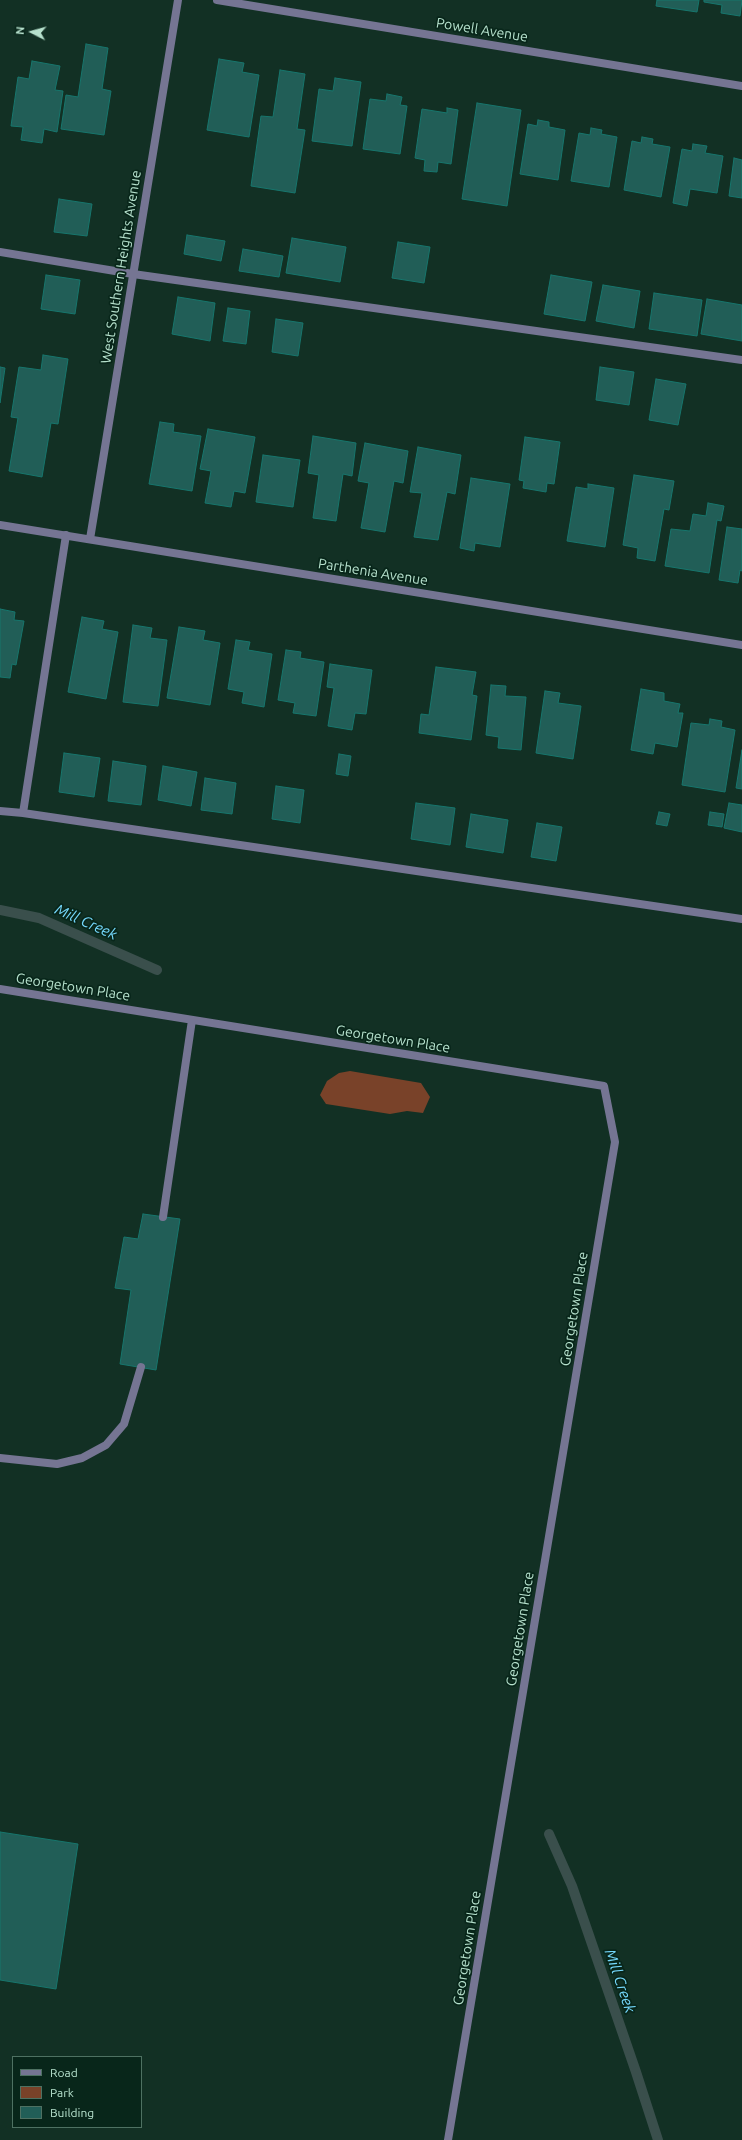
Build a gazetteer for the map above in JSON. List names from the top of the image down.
{
  "streets": {
    "street": [
      "Powell Avenue",
      "West Southern Heights Avenue",
      "Parthenia Avenue",
      "Georgetown Place"
    ]
  },
  "crossings": [
    ["West Southern Heights Avenue", "Parthenia Avenue"]
  ],
  "water": ["Mill Creek"],
  "legend": ["Road", "Park", "Building"],
  "north": "left"
}
